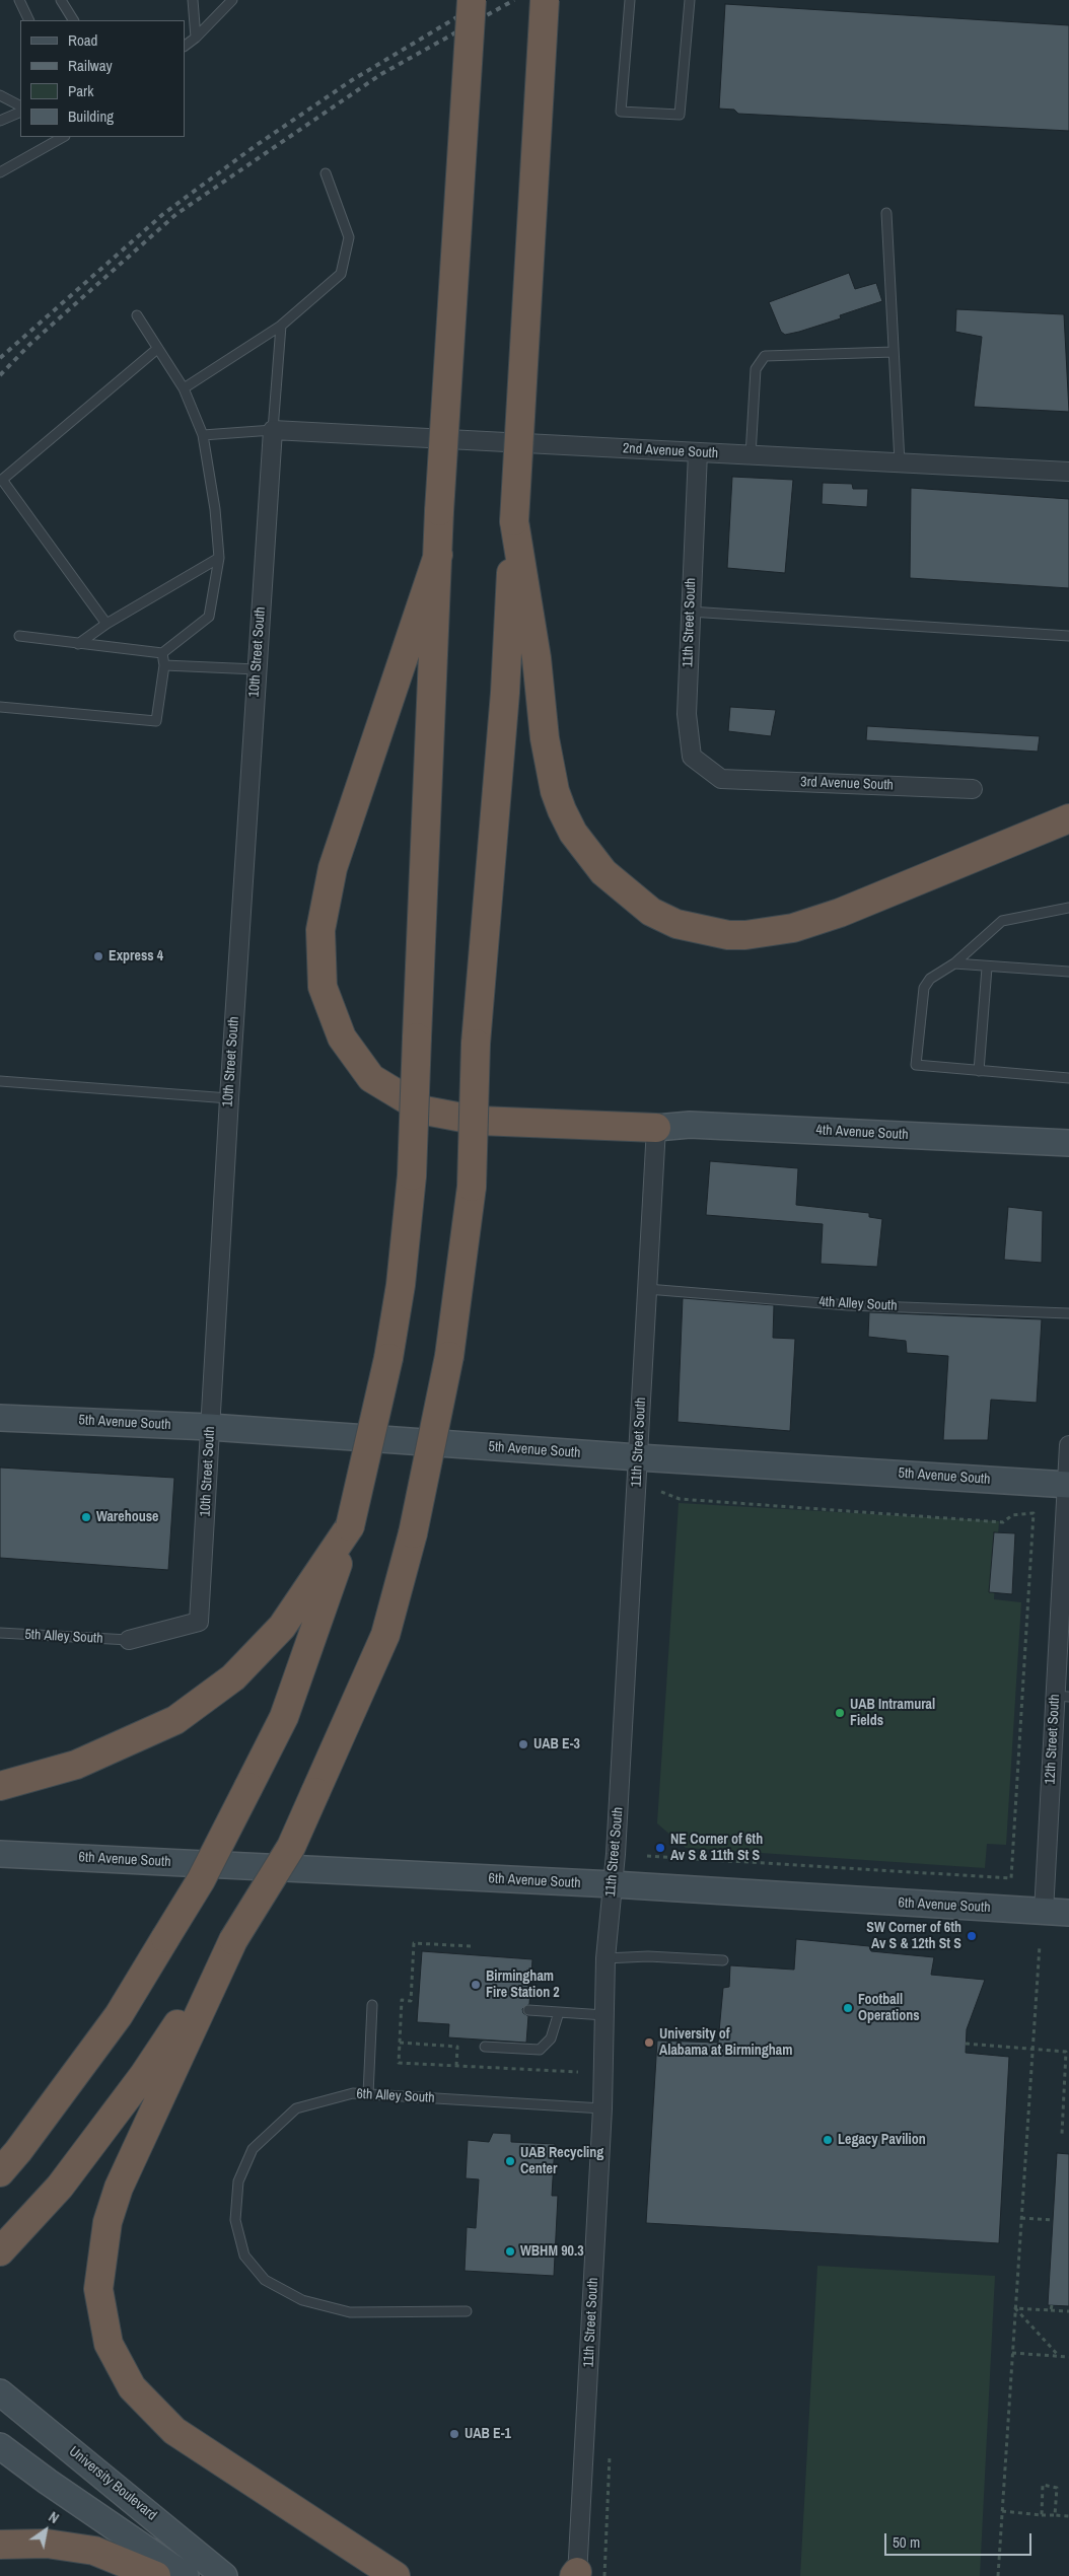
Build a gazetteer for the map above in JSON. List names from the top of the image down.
{
  "streets": {
    "main road": [
      "4th Avenue South",
      "5th Avenue South",
      "6th Avenue South",
      "University Boulevard"
    ],
    "street": [
      "2nd Avenue South",
      "11th Street South",
      "10th Street South",
      "3rd Avenue South",
      "12th Street South"
    ],
    "lane": ["4th Alley South", "5th Alley South", "6th Alley South"]
  },
  "crossings": [
    ["2nd Avenue South", "11th Street South"],
    ["2nd Avenue South", "10th Street South"],
    ["11th Street South", "3rd Avenue South"],
    ["11th Street South", "4th Avenue South"],
    ["11th Street South", "4th Alley South"],
    ["11th Street South", "5th Avenue South"],
    ["11th Street South", "6th Avenue South"],
    ["11th Street South", "6th Alley South"],
    ["10th Street South", "5th Avenue South"],
    ["10th Street South", "5th Alley South"],
    ["5th Avenue South", "12th Street South"],
    ["12th Street South", "6th Avenue South"]
  ],
  "places": [
    "Express 4",
    "Warehouse",
    "UAB Intramural Fields",
    "UAB E-3",
    "NE Corner of 6th Av S & 11th St S",
    "SW Corner of 6th Av S & 12th St S",
    "Birmingham Fire Station 2",
    "Football Operations",
    "University of Alabama at Birmingham",
    "Legacy Pavilion",
    "UAB Recycling Center",
    "WBHM 90.3",
    "UAB E-1"
  ],
  "legend": [
    "Road",
    "Railway",
    "Park",
    "Building"
  ],
  "scale_bar": "50 m",
  "north": "top right"
}
